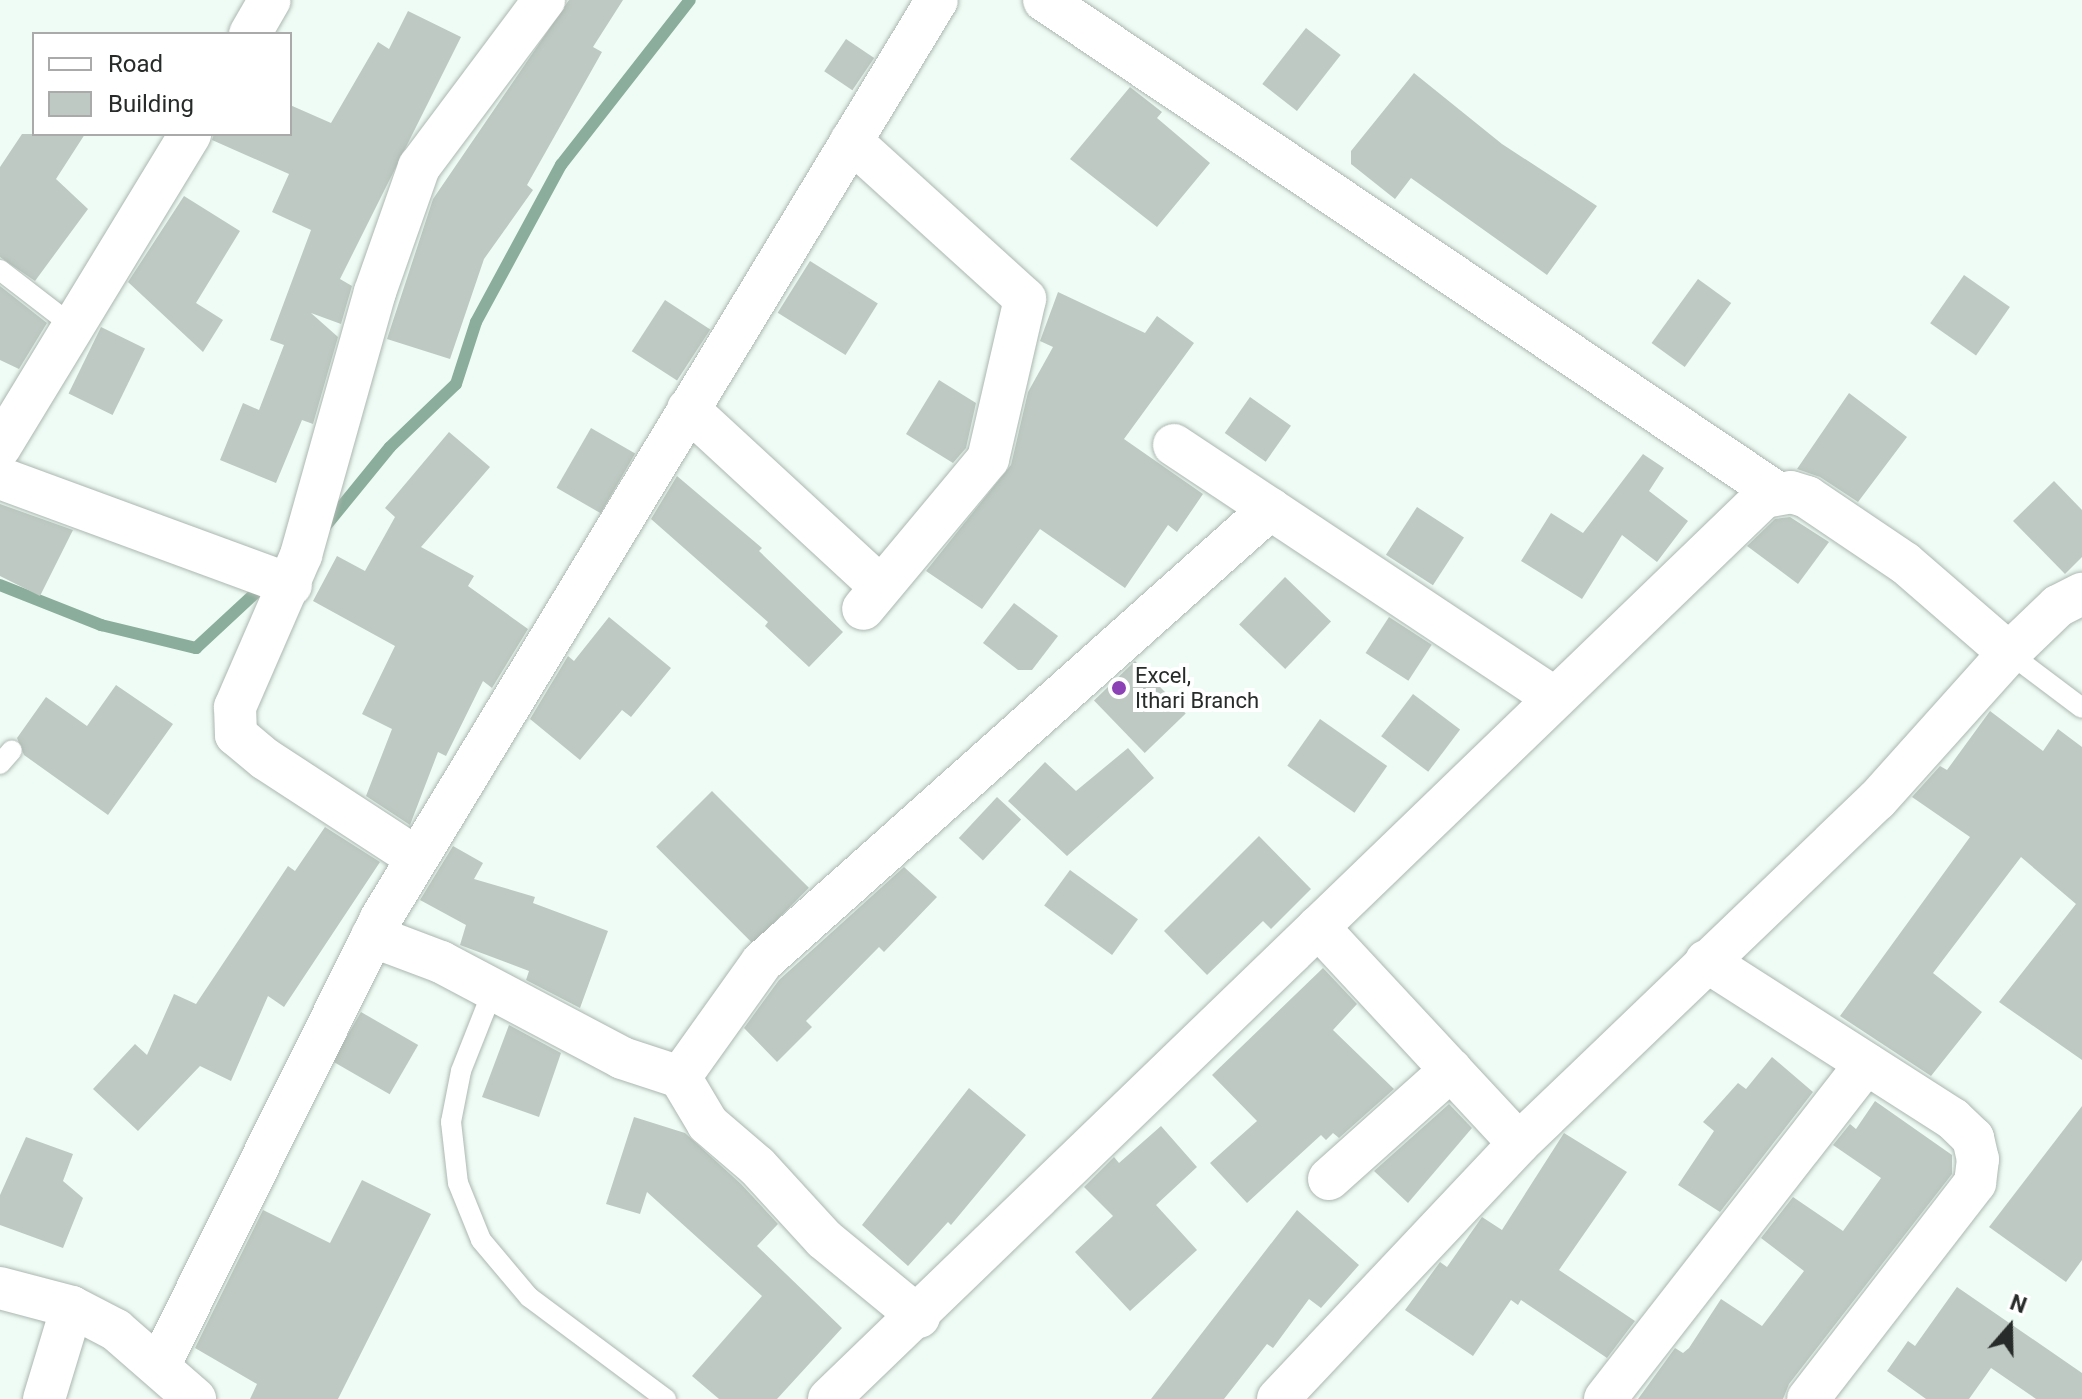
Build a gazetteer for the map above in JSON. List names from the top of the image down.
{
  "places": ["Excel, Ithari Branch"],
  "legend": ["Road", "Building"],
  "north": "top"
}
